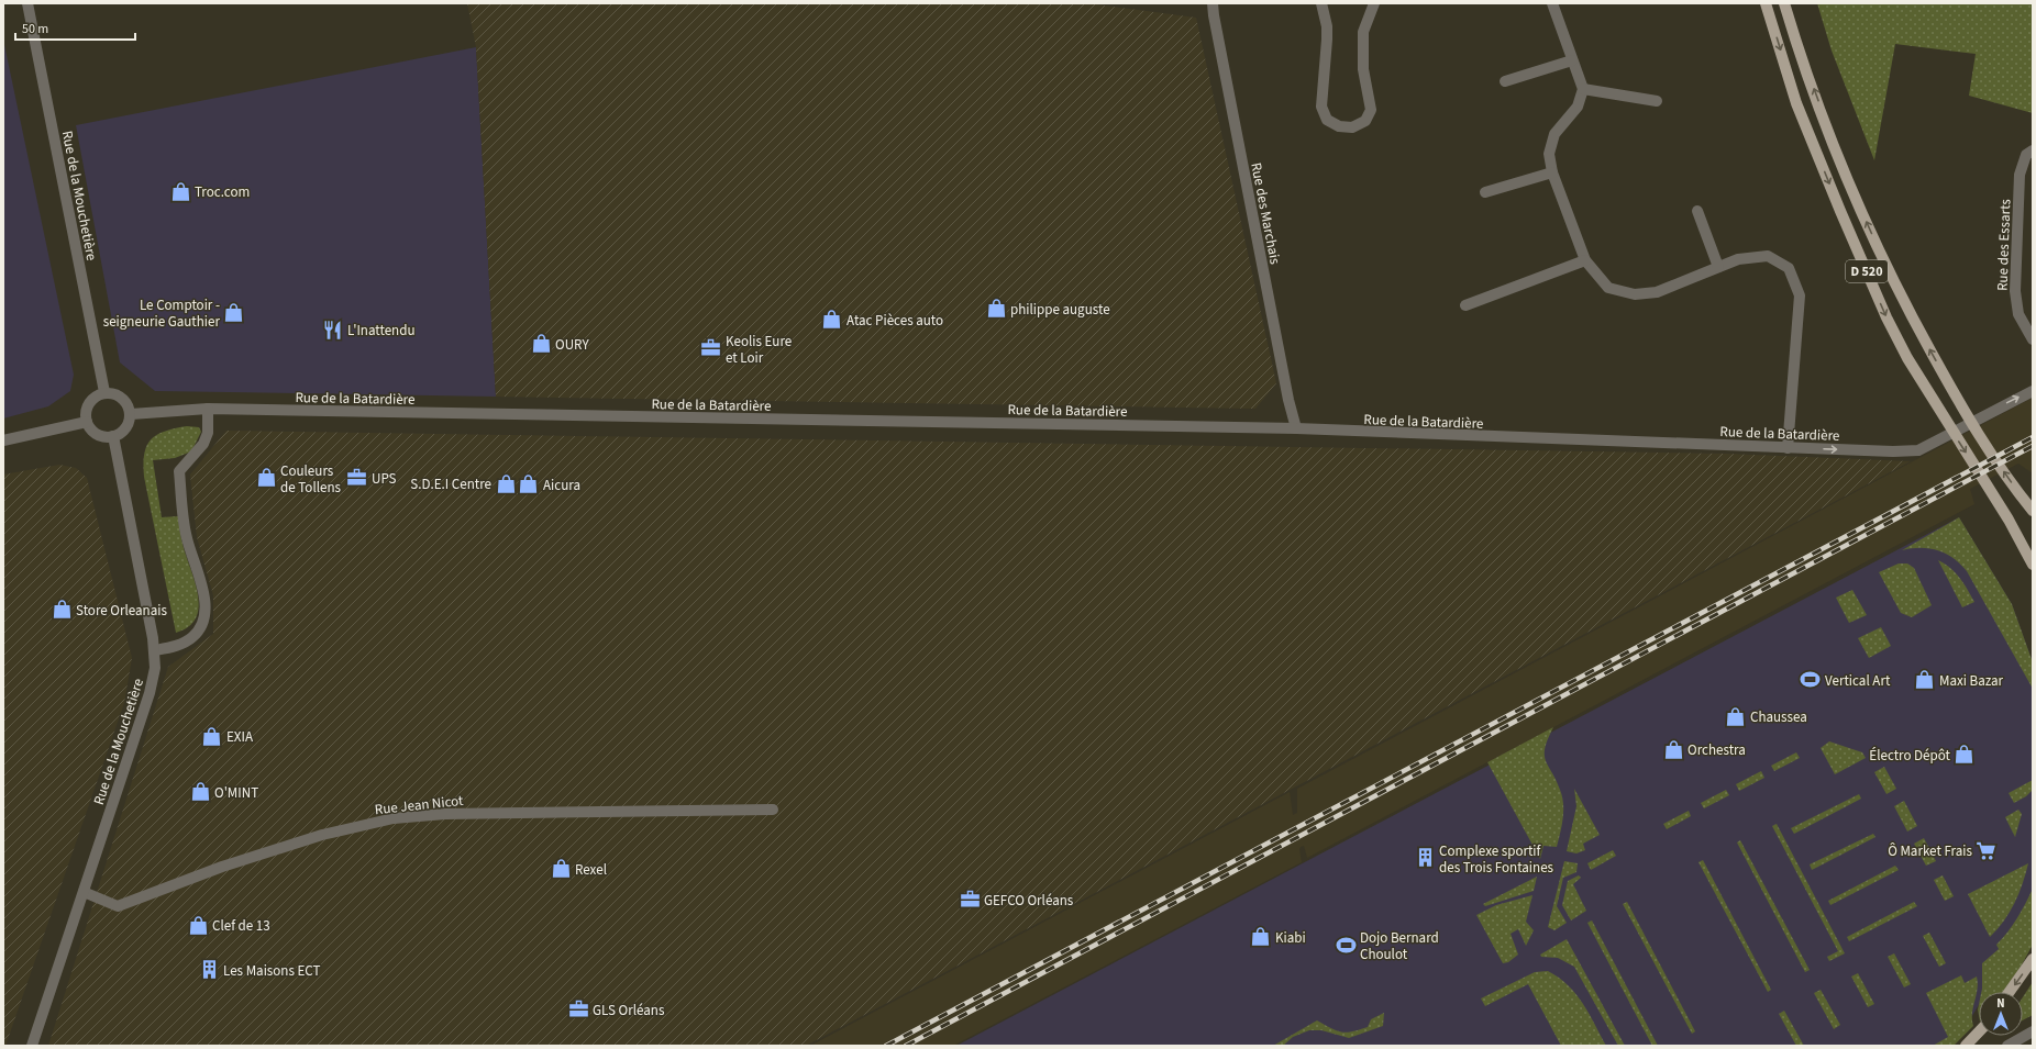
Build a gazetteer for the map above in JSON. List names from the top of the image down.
{
  "streets": {
    "main road": ["D 520"],
    "street": [
      "Rue de la Mouchetière",
      "Rue des Marchais",
      "Rue des Essarts",
      "Rue de la Batardière",
      "Rue Jean Nicot"
    ]
  },
  "crossings": [
    ["Rue de la Mouchetière", "Rue de la Batardière"],
    ["Rue de la Mouchetière", "Rue Jean Nicot"],
    ["Rue des Marchais", "Rue de la Batardière"]
  ],
  "places": {
    "shop": [
      "Troc.com",
      "philippe auguste",
      "Le Comptoir - seigneurie Gauthier",
      "Atac Pièces auto",
      "OURY",
      "Couleurs de Tollens",
      "S.D.E.I Centre",
      "Aicura",
      "Store Orleanais",
      "Maxi Bazar",
      "Chaussea",
      "EXIA",
      "Orchestra",
      "Électro Dépôt",
      "O'MINT",
      "Rexel",
      "Clef de 13",
      "Kiabi"
    ],
    "restaurant": ["L'Inattendu"],
    "office": [
      "Keolis Eure et Loir",
      "UPS",
      "GEFCO Orléans",
      "GLS Orléans"
    ],
    "sports": ["Vertical Art", "Dojo Bernard Choulot"],
    "supermarket": ["Ô Market Frais"],
    "building": ["Complexe sportif des Trois Fontaines", "Les Maisons ECT"]
  },
  "scale_bar": "50 m",
  "north": "top"
}
